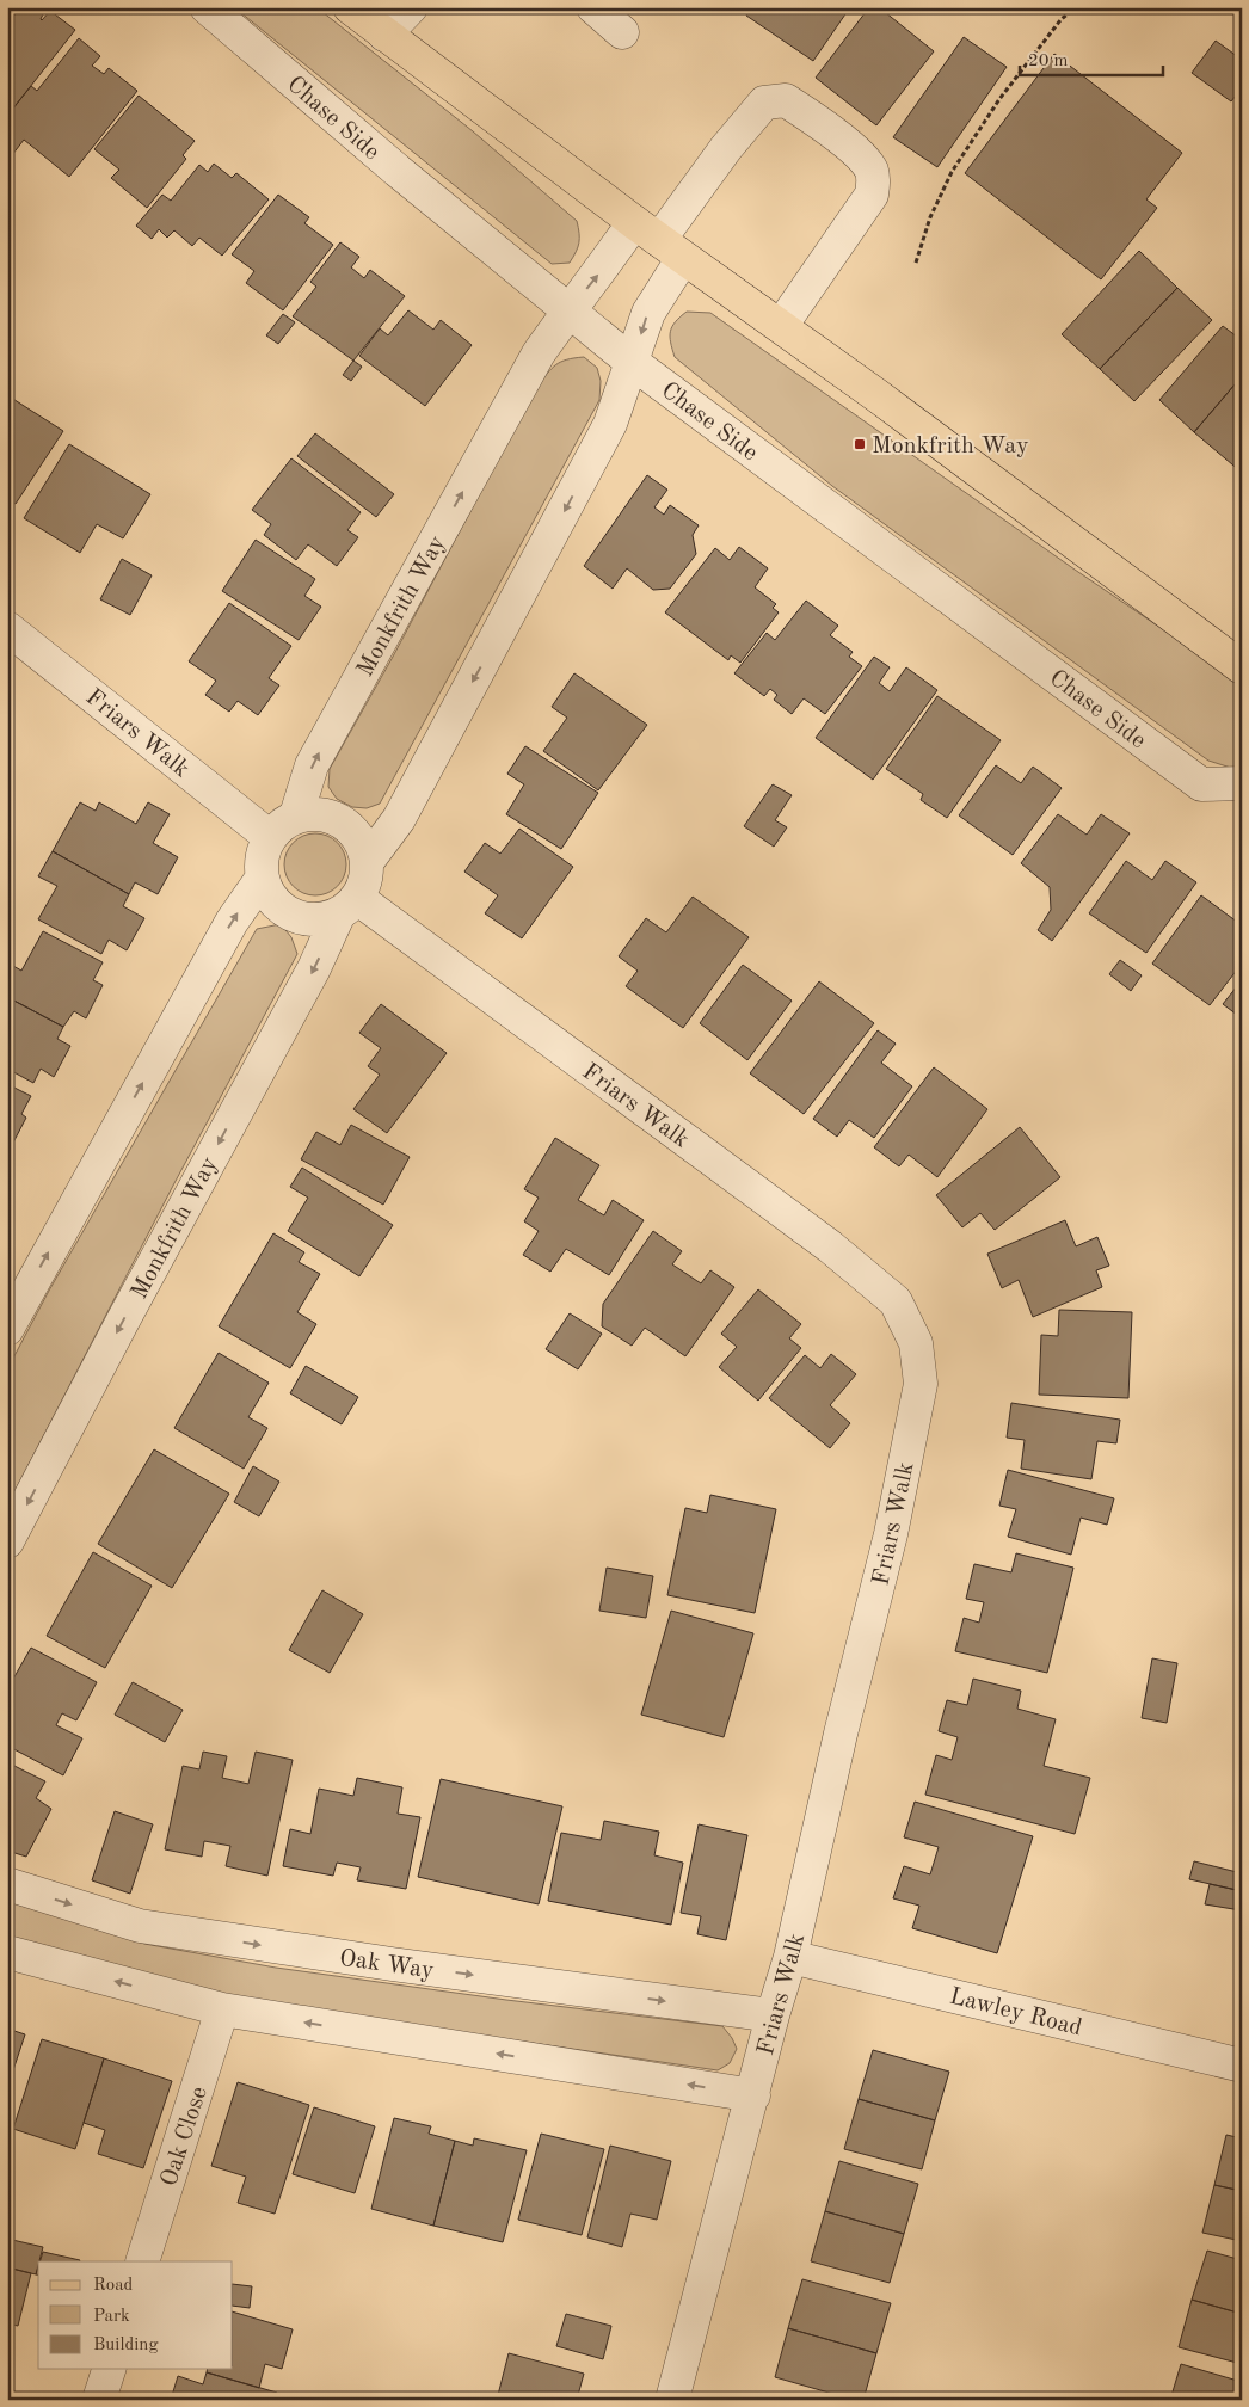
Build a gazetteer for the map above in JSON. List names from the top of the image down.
{
  "streets": {
    "street": [
      "Chase Side",
      "Monkfrith Way",
      "Friars Walk",
      "Oak Way",
      "Lawley Road",
      "Oak Close"
    ]
  },
  "crossings": [
    ["Chase Side", "Monkfrith Way"],
    ["Monkfrith Way", "Friars Walk"],
    ["Friars Walk", "Oak Way"],
    ["Friars Walk", "Lawley Road"]
  ],
  "places": {
    "transit": ["Monkfrith Way"]
  },
  "legend": ["Road", "Park", "Building"],
  "scale_bar": "20 m"
}
